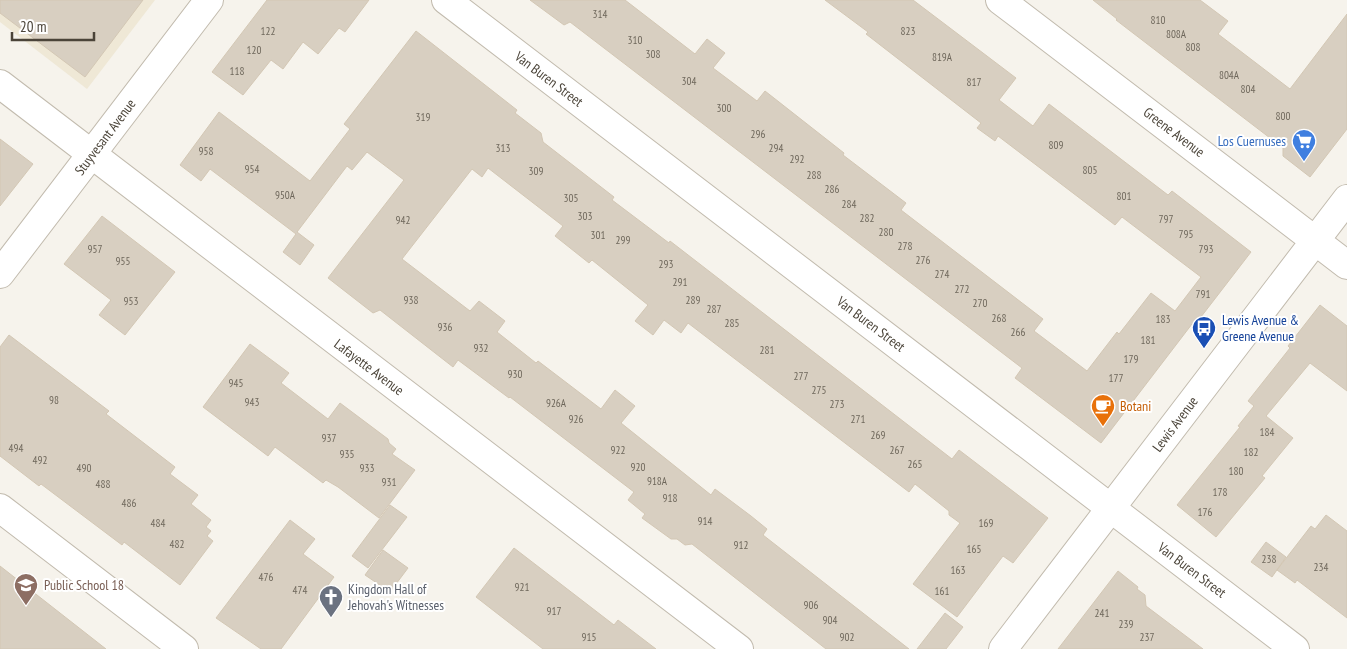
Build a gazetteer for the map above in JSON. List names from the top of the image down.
{
  "streets": {
    "street": [
      "Van Buren Street",
      "Greene Avenue",
      "Stuyvesant Avenue",
      "Lafayette Avenue",
      "Lewis Avenue"
    ]
  },
  "crossings": [
    ["Van Buren Street", "Lewis Avenue"],
    ["Greene Avenue", "Lewis Avenue"],
    ["Stuyvesant Avenue", "Lafayette Avenue"]
  ],
  "places": {
    "supermarket": ["Los Cuernuses"],
    "bus stop": ["Lewis Avenue & Greene Avenue"],
    "cafe": ["Botani"],
    "school or university": ["Public School 18"],
    "church": ["Kingdom Hall of Jehovah's Witnesses"]
  },
  "house_numbers": [
    "314",
    "810",
    "122",
    "823",
    "808A",
    "310",
    "808",
    "120",
    "308",
    "819A",
    "118",
    "804A",
    "304",
    "817",
    "804",
    "300",
    "800",
    "319",
    "296",
    "809",
    "313",
    "294",
    "958",
    "292",
    "954",
    "805",
    "309",
    "288",
    "286",
    "950A",
    "801",
    "305",
    "284",
    "303",
    "282",
    "797",
    "942",
    "280",
    "795",
    "301",
    "299",
    "278",
    "957",
    "793",
    "276",
    "955",
    "293",
    "274",
    "291",
    "272",
    "791",
    "938",
    "289",
    "953",
    "270",
    "287",
    "268",
    "183",
    "285",
    "936",
    "266",
    "181",
    "932",
    "281",
    "179",
    "930",
    "277",
    "177",
    "945",
    "275",
    "98",
    "943",
    "926A",
    "273",
    "926",
    "271",
    "184",
    "269",
    "937",
    "494",
    "922",
    "267",
    "182",
    "935",
    "492",
    "265",
    "920",
    "490",
    "933",
    "180",
    "918A",
    "931",
    "488",
    "178",
    "918",
    "486",
    "176",
    "914",
    "484",
    "169",
    "482",
    "912",
    "165",
    "238",
    "234",
    "163",
    "476",
    "921",
    "474",
    "161",
    "906",
    "917",
    "241",
    "904",
    "239",
    "915",
    "902",
    "237"
  ],
  "scale_bar": "20 m"
}
